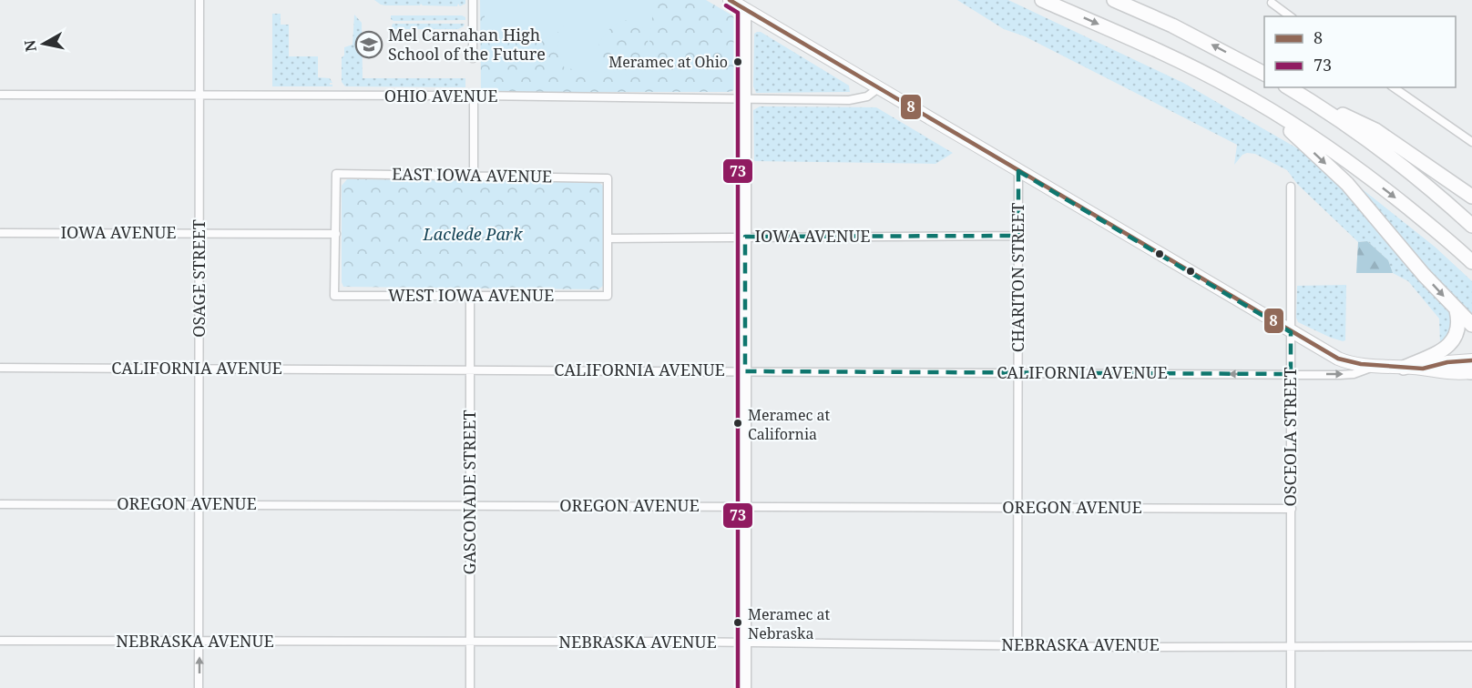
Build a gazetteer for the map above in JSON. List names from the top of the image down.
{
  "streets": {
    "street": [
      "OHIO AVENUE",
      "EAST IOWA AVENUE",
      "IOWA AVENUE",
      "CHARITON STREET",
      "OSAGE STREET",
      "WEST IOWA AVENUE",
      "CALIFORNIA AVENUE",
      "OSCEOLA STREET",
      "GASCONADE STREET",
      "OREGON AVENUE",
      "NEBRASKA AVENUE"
    ]
  },
  "crossings": [
    ["OHIO AVENUE", "OSAGE STREET"],
    ["EAST IOWA AVENUE", "IOWA AVENUE"],
    ["EAST IOWA AVENUE", "WEST IOWA AVENUE"],
    ["IOWA AVENUE", "CHARITON STREET"],
    ["IOWA AVENUE", "OSAGE STREET"],
    ["IOWA AVENUE", "WEST IOWA AVENUE"],
    ["CHARITON STREET", "CALIFORNIA AVENUE"],
    ["CHARITON STREET", "OREGON AVENUE"],
    ["CHARITON STREET", "NEBRASKA AVENUE"],
    ["OSAGE STREET", "CALIFORNIA AVENUE"],
    ["OSAGE STREET", "OREGON AVENUE"],
    ["OSAGE STREET", "NEBRASKA AVENUE"],
    ["WEST IOWA AVENUE", "GASCONADE STREET"],
    ["CALIFORNIA AVENUE", "OSCEOLA STREET"],
    ["CALIFORNIA AVENUE", "GASCONADE STREET"],
    ["OSCEOLA STREET", "OREGON AVENUE"],
    ["OSCEOLA STREET", "NEBRASKA AVENUE"],
    ["GASCONADE STREET", "OREGON AVENUE"],
    ["GASCONADE STREET", "NEBRASKA AVENUE"]
  ],
  "parks": ["Laclede Park"],
  "places": {
    "school or university": ["Mel Carnahan High School of the Future"],
    "other": ["Meramec at Ohio", "Meramec at California", "Meramec at Nebraska"]
  },
  "lines": ["transit line 8", "transit line 73"],
  "legend": ["8", "73"],
  "north": "left"
}
